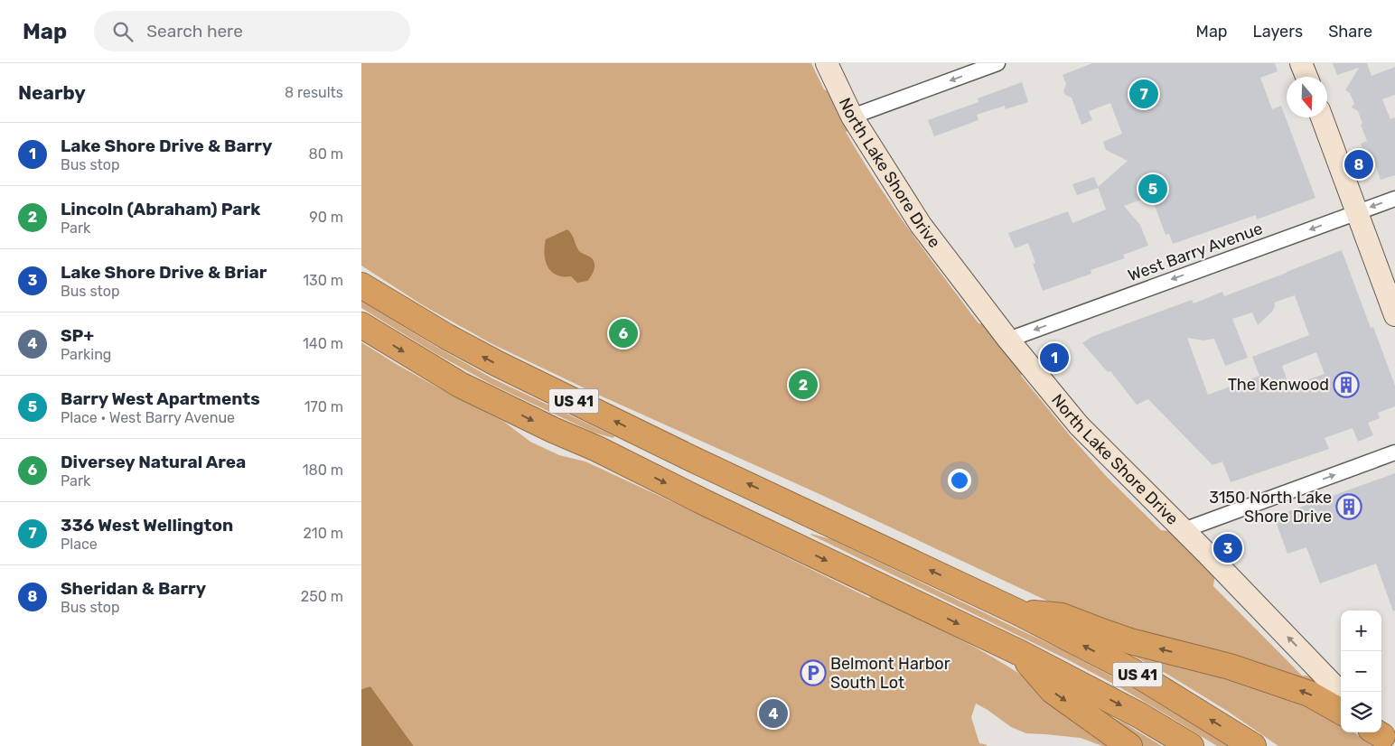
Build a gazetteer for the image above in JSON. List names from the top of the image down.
{
  "streets": {
    "highway": ["US 41"],
    "street": ["North Lake Shore Drive", "West Barry Avenue"]
  },
  "crossings": [
    ["North Lake Shore Drive", "West Barry Avenue"]
  ],
  "one_way": ["West Barry Avenue"],
  "places": {
    "building": ["The Kenwood", "3150 North Lake Shore Drive"],
    "parking": ["Belmont Harbor South Lot"]
  },
  "north": "bottom",
  "page": {
    "header": "Map",
    "search": "Search here",
    "nav": ["Map", "Layers", "Share"],
    "heading": ["Nearby", "8 results"],
    "pins": [
      "7",
      "8",
      "5",
      "6",
      "1",
      "2",
      "3",
      "4"
    ],
    "list": [
      {
        "mark": "1",
        "name": "Lake Shore Drive & Barry",
        "note": "Bus stop",
        "value": "80 m"
      },
      {
        "mark": "2",
        "name": "Lincoln (Abraham) Park",
        "note": "Park",
        "value": "90 m"
      },
      {
        "mark": "3",
        "name": "Lake Shore Drive & Briar",
        "note": "Bus stop",
        "value": "130 m"
      },
      {
        "mark": "4",
        "name": "SP+",
        "note": "Parking",
        "value": "140 m"
      },
      {
        "mark": "5",
        "name": "Barry West Apartments",
        "note": "Place · West Barry Avenue",
        "value": "170 m"
      },
      {
        "mark": "6",
        "name": "Diversey Natural Area",
        "note": "Park",
        "value": "180 m"
      },
      {
        "mark": "7",
        "name": "336 West Wellington",
        "note": "Place",
        "value": "210 m"
      },
      {
        "mark": "8",
        "name": "Sheridan & Barry",
        "note": "Bus stop",
        "value": "250 m"
      }
    ],
    "map_buttons": ["+", "−"]
  }
}
